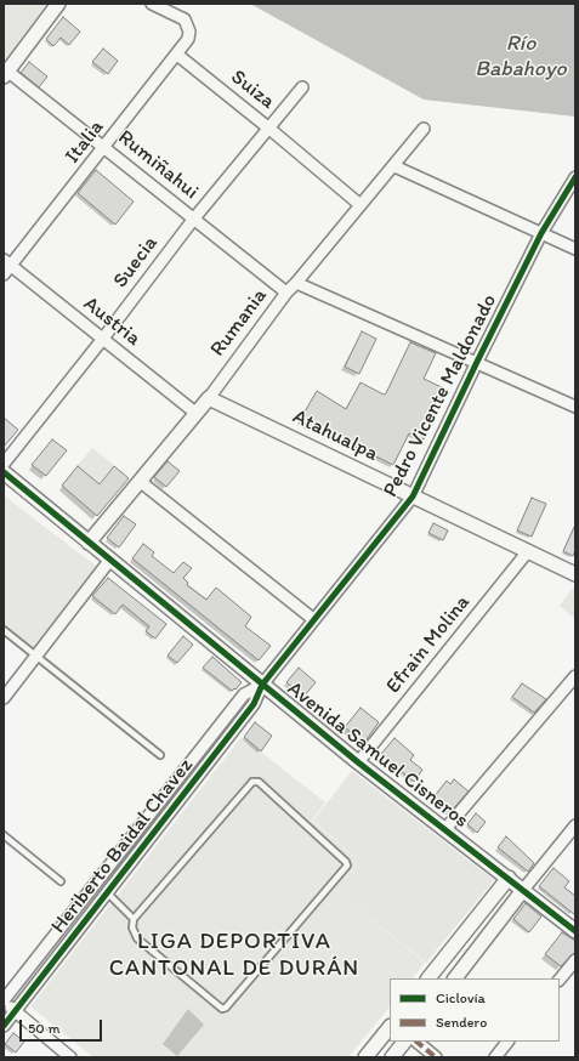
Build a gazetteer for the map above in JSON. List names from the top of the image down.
{
  "streets": {
    "street": [
      "Suiza",
      "Italia",
      "Rumiñahui",
      "Suecia",
      "Austria",
      "Rumania",
      "Pedro Vicente Maldonado",
      "Atahualpa",
      "Efrain Molina",
      "Avenida Samuel Cisneros",
      "Heriberto Baidal Chavez"
    ]
  },
  "crossings": [
    ["Suiza", "Italia"],
    ["Suiza", "Suecia"],
    ["Suiza", "Rumania"],
    ["Italia", "Rumiñahui"],
    ["Italia", "Austria"],
    ["Rumiñahui", "Suecia"],
    ["Rumiñahui", "Rumania"],
    ["Suecia", "Austria"],
    ["Austria", "Rumania"],
    ["Rumania", "Atahualpa"],
    ["Rumania", "Avenida Samuel Cisneros"],
    ["Pedro Vicente Maldonado", "Atahualpa"],
    ["Pedro Vicente Maldonado", "Avenida Samuel Cisneros"],
    ["Pedro Vicente Maldonado", "Heriberto Baidal Chavez"],
    ["Atahualpa", "Efrain Molina"],
    ["Efrain Molina", "Avenida Samuel Cisneros"],
    ["Avenida Samuel Cisneros", "Heriberto Baidal Chavez"]
  ],
  "districts": ["LIGA DEPORTIVA CANTONAL DE DURÁN"],
  "water": ["Río Babahoyo"],
  "legend": ["Ciclovía", "Sendero"],
  "scale_bar": "50 m"
}
